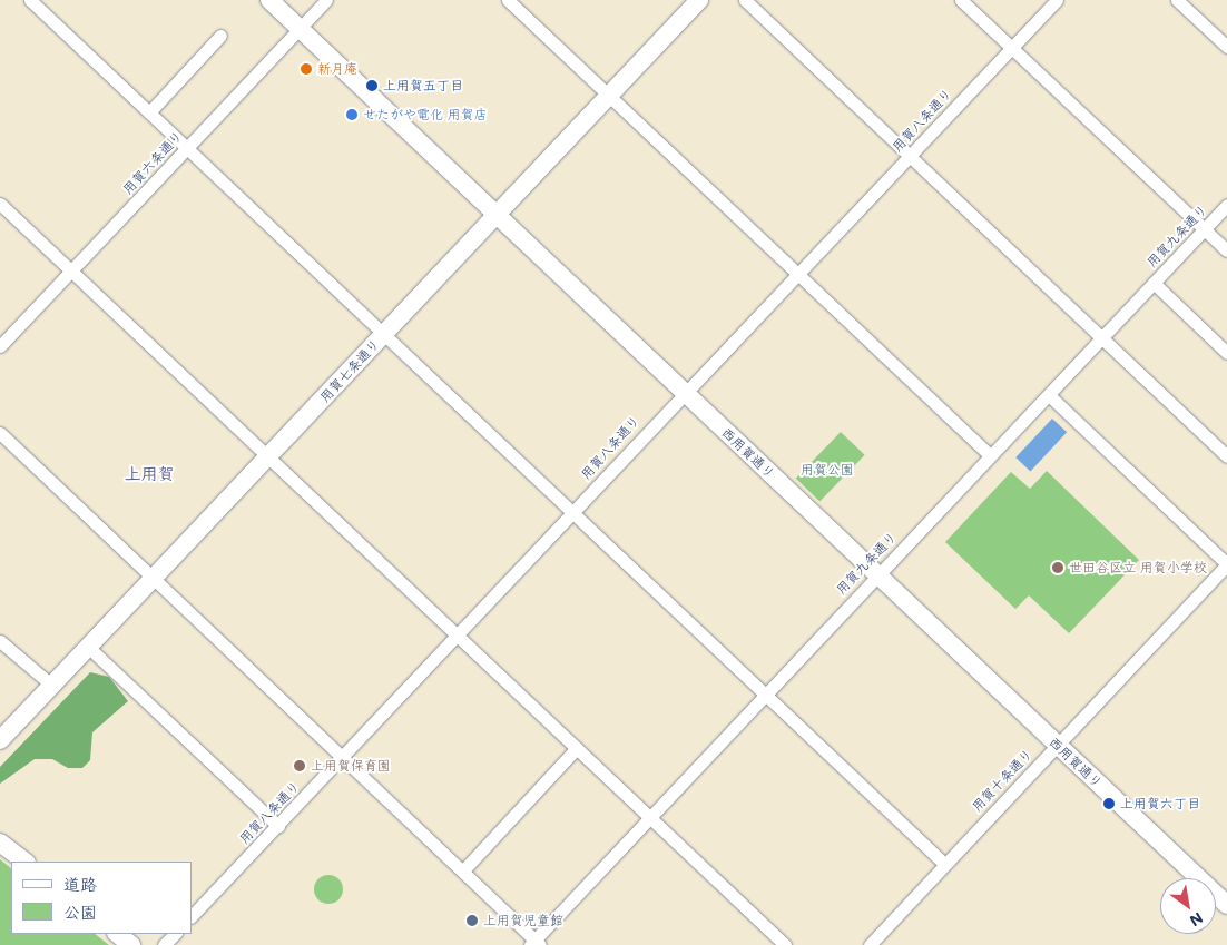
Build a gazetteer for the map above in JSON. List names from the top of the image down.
{
  "streets": {
    "street": [
      "用賀八条通り",
      "用賀六条通り",
      "用賀九条通り",
      "用賀七条通り",
      "西用賀通り",
      "用賀十条通り"
    ]
  },
  "crossings": [
    ["用賀八条通り", "西用賀通り"],
    ["用賀六条通り", "西用賀通り"],
    ["用賀九条通り", "西用賀通り"],
    ["用賀七条通り", "西用賀通り"],
    ["西用賀通り", "用賀十条通り"]
  ],
  "districts": ["上用賀"],
  "parks": ["用賀公園"],
  "places": [
    "新月庵",
    "上用賀五丁目",
    "せたがや電化 用賀店",
    "世田谷区立 用賀小学校",
    "上用賀保育園",
    "上用賀六丁目",
    "上用賀児童館"
  ],
  "legend": ["道路", "公園"],
  "north": "bottom right"
}
